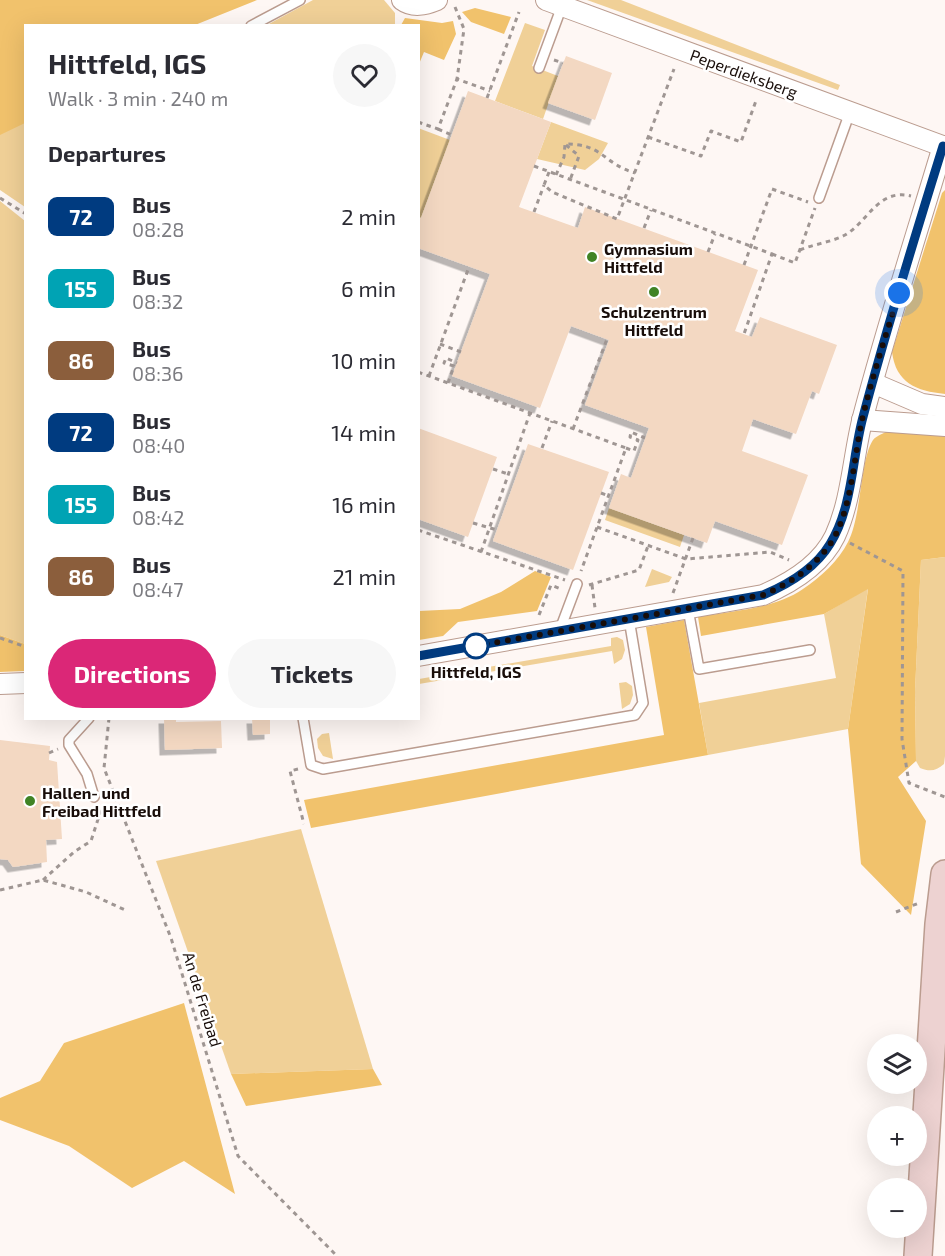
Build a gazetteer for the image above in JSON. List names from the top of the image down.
{
  "streets": {
    "street": ["Peperdieksberg"],
    "path": ["An de Freibad"]
  },
  "places": [
    "Gymnasium Hittfeld",
    "Schulzentrum Hittfeld",
    "Hittfeld, IGS",
    "Hallen- und Freibad Hittfeld"
  ],
  "lines": ["bus line 72"],
  "page": {
    "heading": [
      ["Hittfeld, IGS", "Walk · 3 min · 240 m"],
      "Departures"
    ],
    "list": [
      {
        "mark": "72",
        "name": "Bus",
        "note": "08:28",
        "value": "2 min"
      },
      {
        "mark": "155",
        "name": "Bus",
        "note": "08:32",
        "value": "6 min"
      },
      {
        "mark": "86",
        "name": "Bus",
        "note": "08:36",
        "value": "10 min"
      },
      {
        "mark": "72",
        "name": "Bus",
        "note": "08:40",
        "value": "14 min"
      },
      {
        "mark": "155",
        "name": "Bus",
        "note": "08:42",
        "value": "16 min"
      },
      {
        "mark": "86",
        "name": "Bus",
        "note": "08:47",
        "value": "21 min"
      }
    ],
    "buttons": ["Directions", "Tickets"],
    "map_buttons": ["+", "−"]
  }
}
